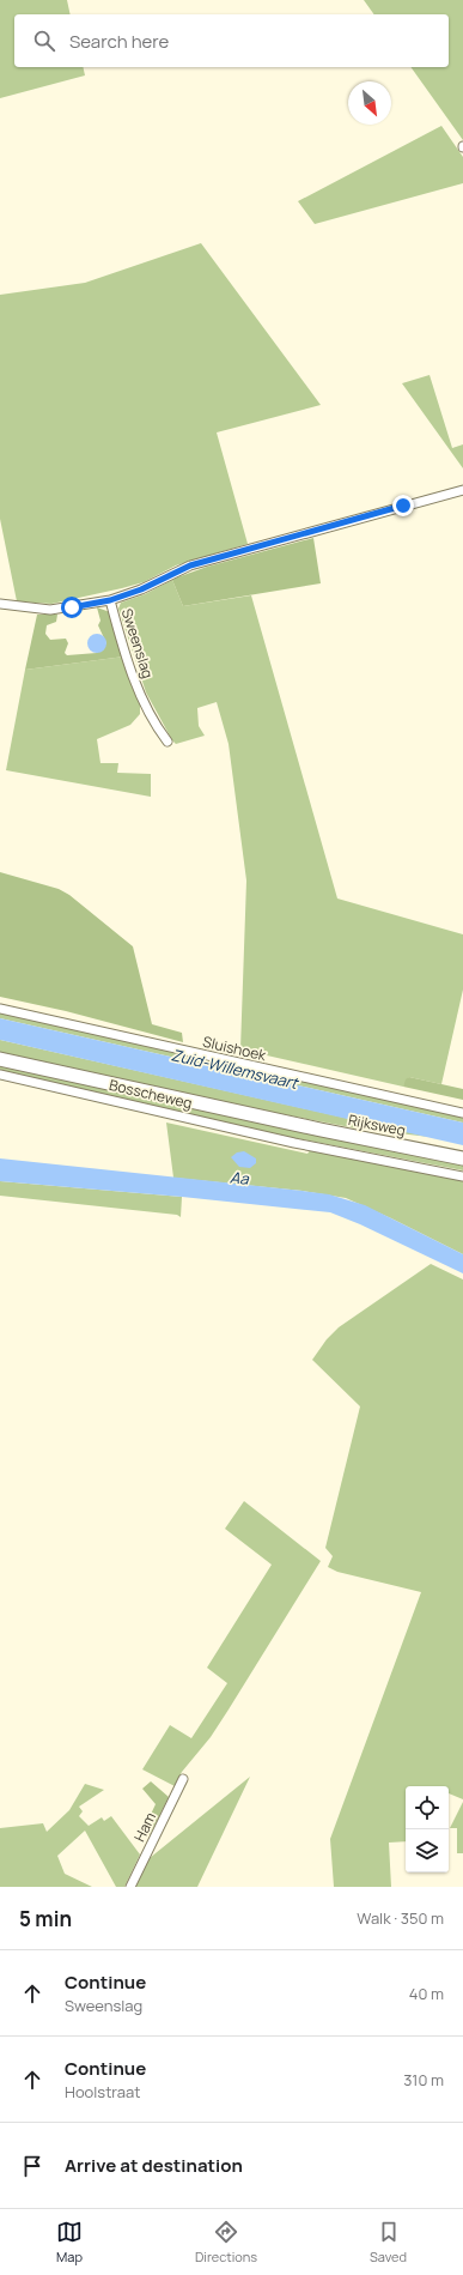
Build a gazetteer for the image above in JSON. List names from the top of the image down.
{
  "streets": {
    "main road": ["Bosscheweg", "Rijksweg"],
    "street": ["Sweenslag", "Sluishoek", "Ham"]
  },
  "crossings": [
    ["Bosscheweg", "Rijksweg"]
  ],
  "water": ["Zuid-Willemsvaart", "Aa"],
  "north": "bottom right",
  "page": {
    "search": "Search here",
    "heading": ["5 min", "Walk · 350 m"],
    "list": [
      ["Continue", "Sweenslag", "40 m"],
      ["Continue", "Hoolstraat", "310 m"],
      "Arrive at destination"
    ],
    "nav": ["Map", "Directions", "Saved"]
  }
}
